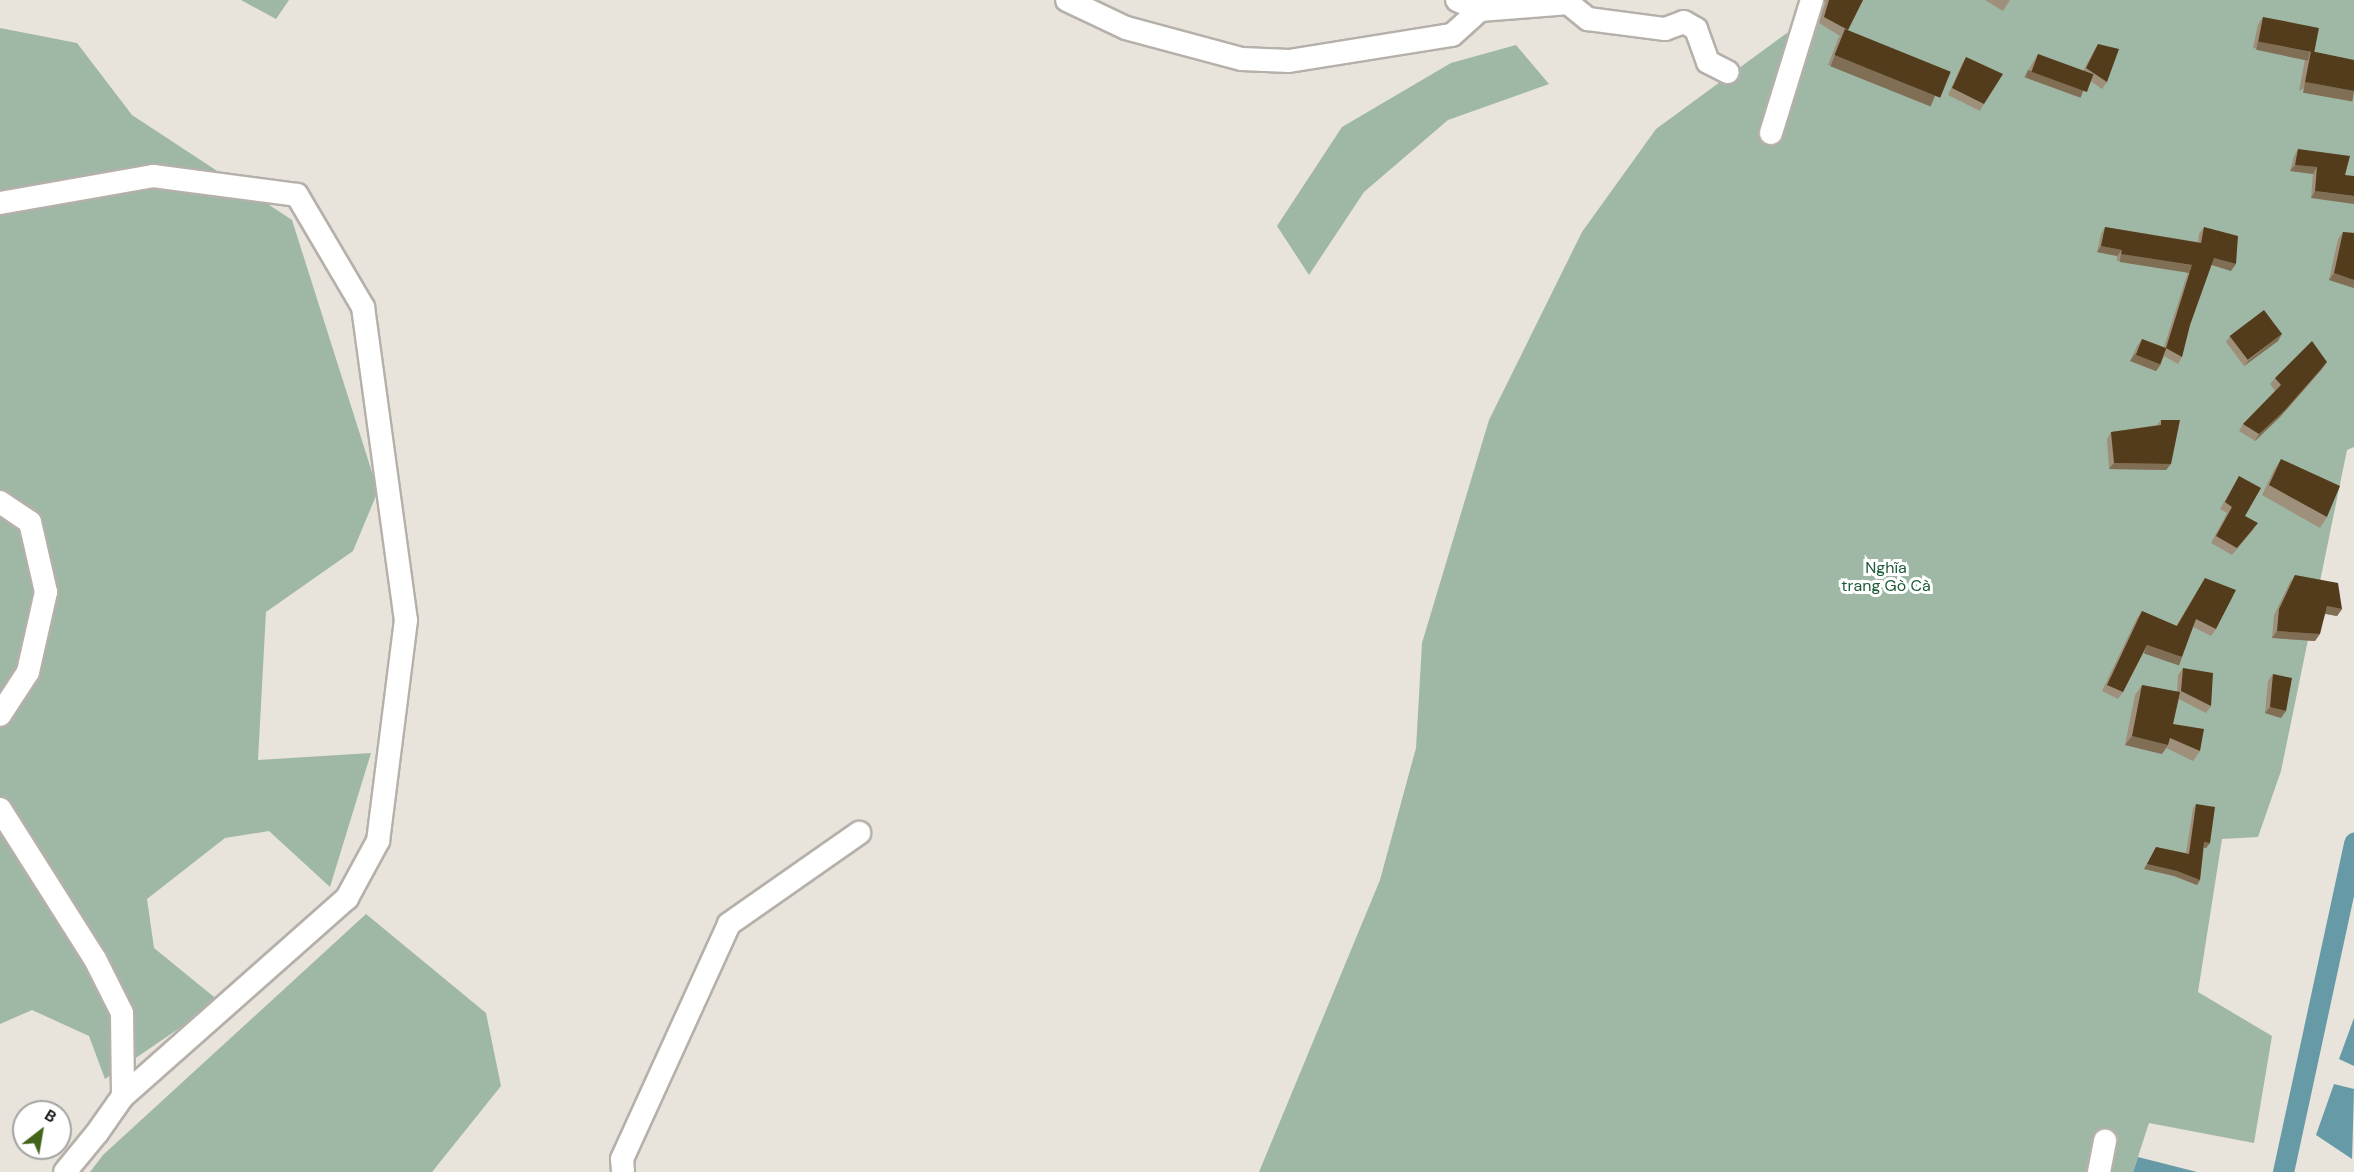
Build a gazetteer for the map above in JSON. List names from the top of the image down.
{
  "parks": ["Nghĩa trang Gò Cà"],
  "north": "top right"
}
